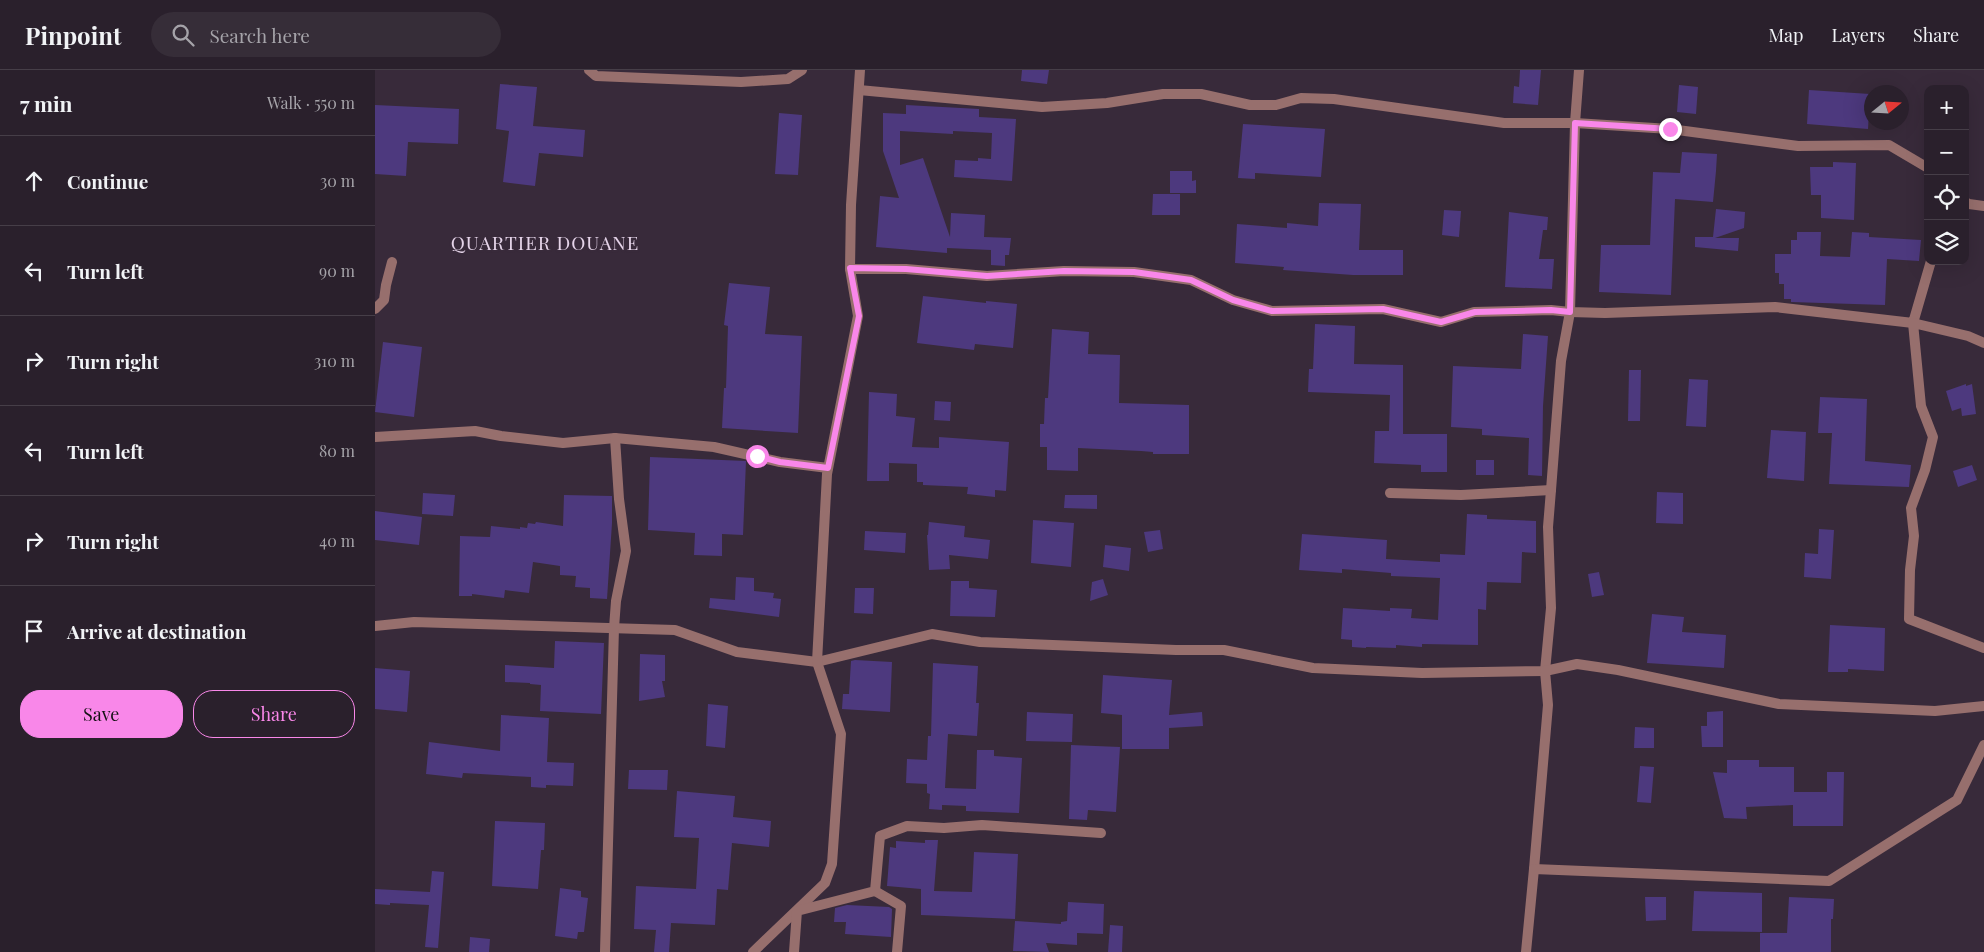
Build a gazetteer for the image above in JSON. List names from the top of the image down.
{
  "districts": ["QUARTIER DOUANE"],
  "north": "right",
  "page": {
    "header": "Pinpoint",
    "search": "Search here",
    "nav": ["Map", "Layers", "Share"],
    "heading": ["7 min", "Walk · 550 m"],
    "map_buttons": ["+", "−"],
    "list": [
      ["Continue", "30 m"],
      ["Turn left", "90 m"],
      ["Turn right", "310 m"],
      ["Turn left", "80 m"],
      ["Turn right", "40 m"],
      "Arrive at destination"
    ],
    "buttons": ["Save", "Share"]
  }
}
